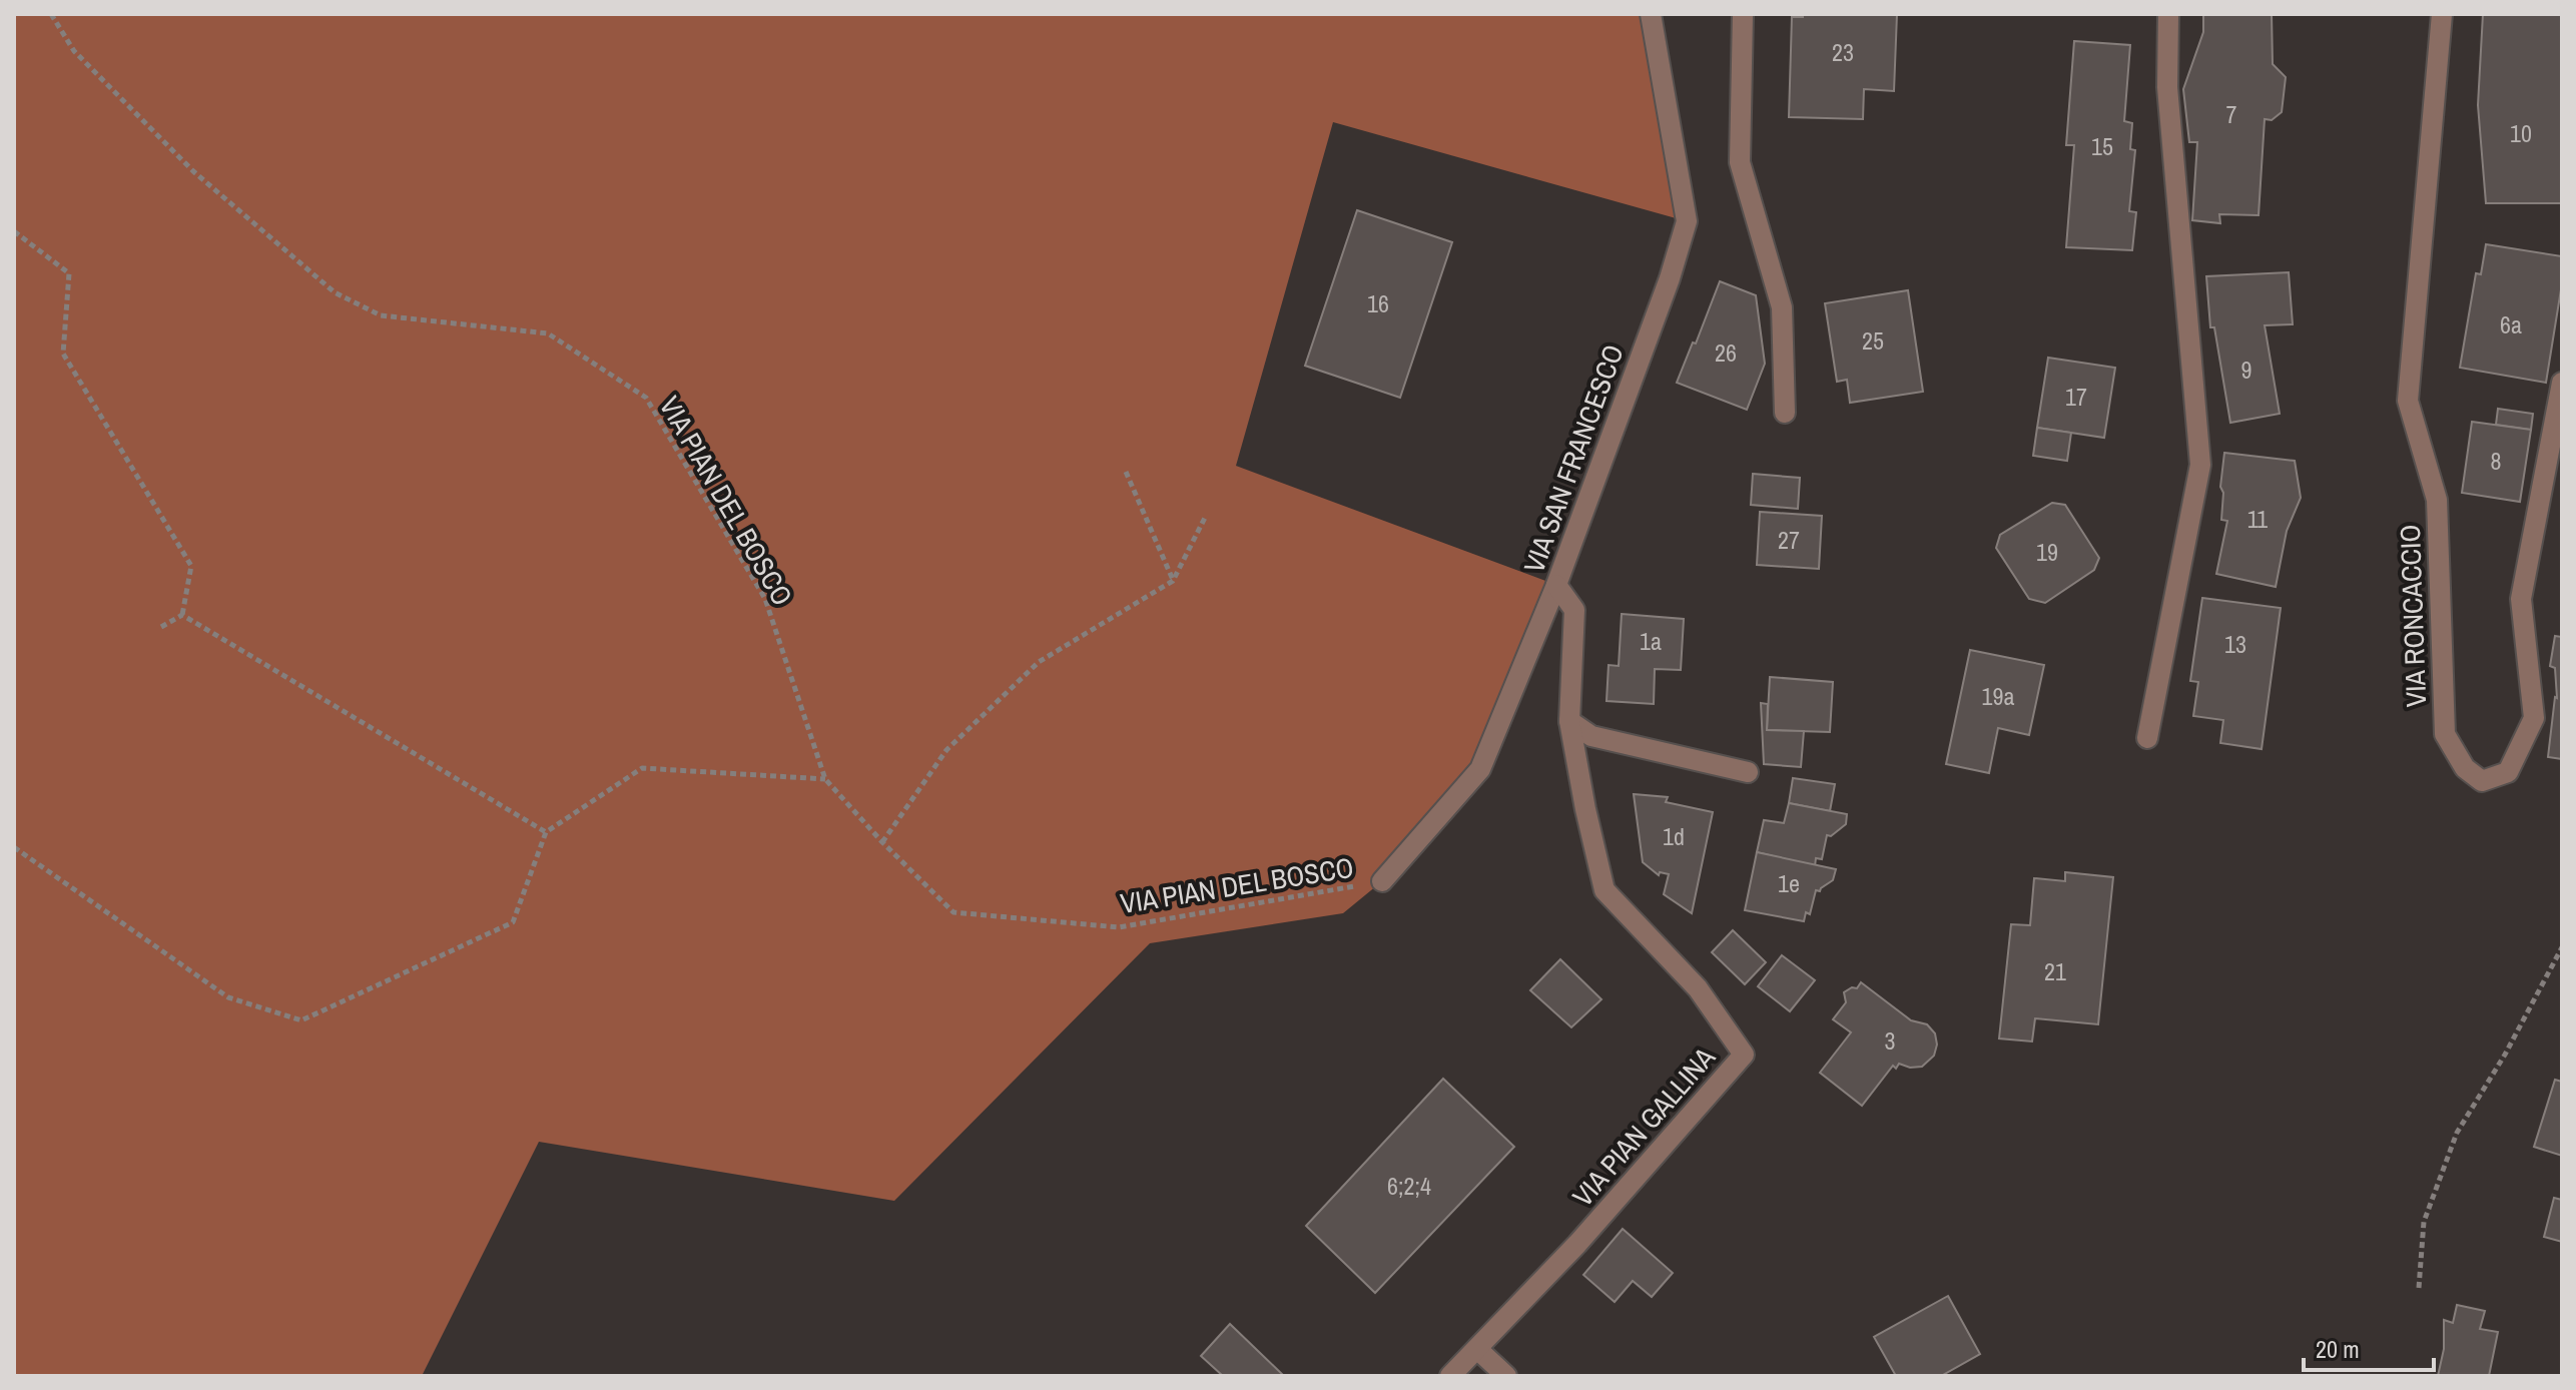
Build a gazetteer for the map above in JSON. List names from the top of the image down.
{
  "streets": {
    "street": ["VIA SAN FRANCESCO", "VIA RONCACCIO", "VIA PIAN GALLINA"],
    "path": ["VIA PIAN DEL BOSCO"]
  },
  "crossings": [
    ["VIA SAN FRANCESCO", "VIA PIAN DEL BOSCO"],
    ["VIA SAN FRANCESCO", "VIA PIAN GALLINA"]
  ],
  "house_numbers": [
    "23",
    "7",
    "10",
    "15",
    "16",
    "6a",
    "25",
    "26",
    "9",
    "17",
    "8",
    "11",
    "27",
    "19",
    "1a",
    "13",
    "19a",
    "1d",
    "1e",
    "21",
    "3",
    "6;2;4"
  ],
  "scale_bar": "20 m"
}
